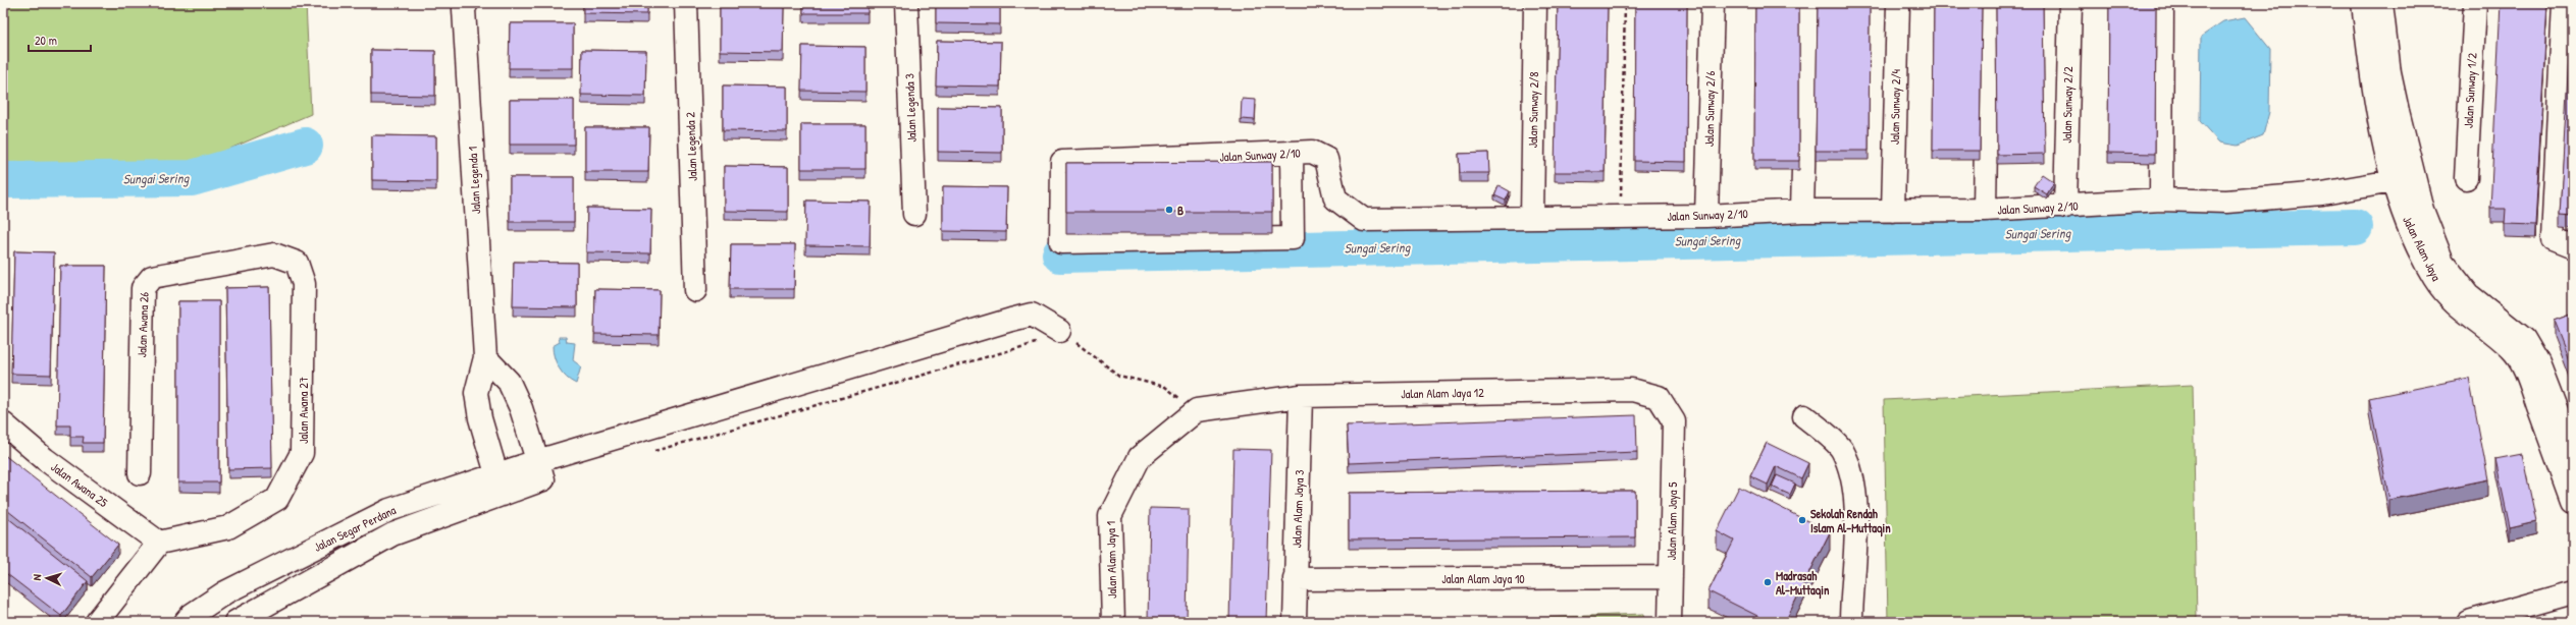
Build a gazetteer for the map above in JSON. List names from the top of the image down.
{
  "streets": {
    "street": [
      "Jalan Sunway 1/2",
      "Jalan Sunway 2/2",
      "Jalan Sunway 2/4",
      "Jalan Legenda 3",
      "Jalan Sunway 2/6",
      "Jalan Sunway 2/8",
      "Jalan Legenda 2",
      "Jalan Sunway 2/10",
      "Jalan Legenda 1",
      "Jalan Alam Jaya",
      "Jalan Awana 26",
      "Jalan Alam Jaya 12",
      "Jalan Awana 27",
      "Jalan Awana 25",
      "Jalan Alam Jaya 3",
      "Jalan Alam Jaya 5",
      "Jalan Segar Perdana",
      "Jalan Alam Jaya 1",
      "Jalan Alam Jaya 10"
    ]
  },
  "crossings": [
    ["Jalan Sunway 2/2", "Jalan Sunway 2/10"],
    ["Jalan Sunway 2/4", "Jalan Sunway 2/10"],
    ["Jalan Sunway 2/6", "Jalan Sunway 2/10"],
    ["Jalan Sunway 2/8", "Jalan Sunway 2/10"],
    ["Jalan Sunway 2/10", "Jalan Alam Jaya"],
    ["Jalan Legenda 1", "Jalan Segar Perdana"],
    ["Jalan Awana 26", "Jalan Awana 27"],
    ["Jalan Alam Jaya 12", "Jalan Alam Jaya 3"],
    ["Jalan Alam Jaya 12", "Jalan Alam Jaya 5"],
    ["Jalan Alam Jaya 12", "Jalan Alam Jaya 1"],
    ["Jalan Awana 27", "Jalan Awana 25"],
    ["Jalan Alam Jaya 3", "Jalan Alam Jaya 10"],
    ["Jalan Alam Jaya 5", "Jalan Alam Jaya 10"]
  ],
  "water": ["Sungai Sering"],
  "places": ["B", "Sekolah Rendah Islam Al-Muttaqin", "Madrasah Al-Muttaqin"],
  "scale_bar": "20 m",
  "north": "left"
}
